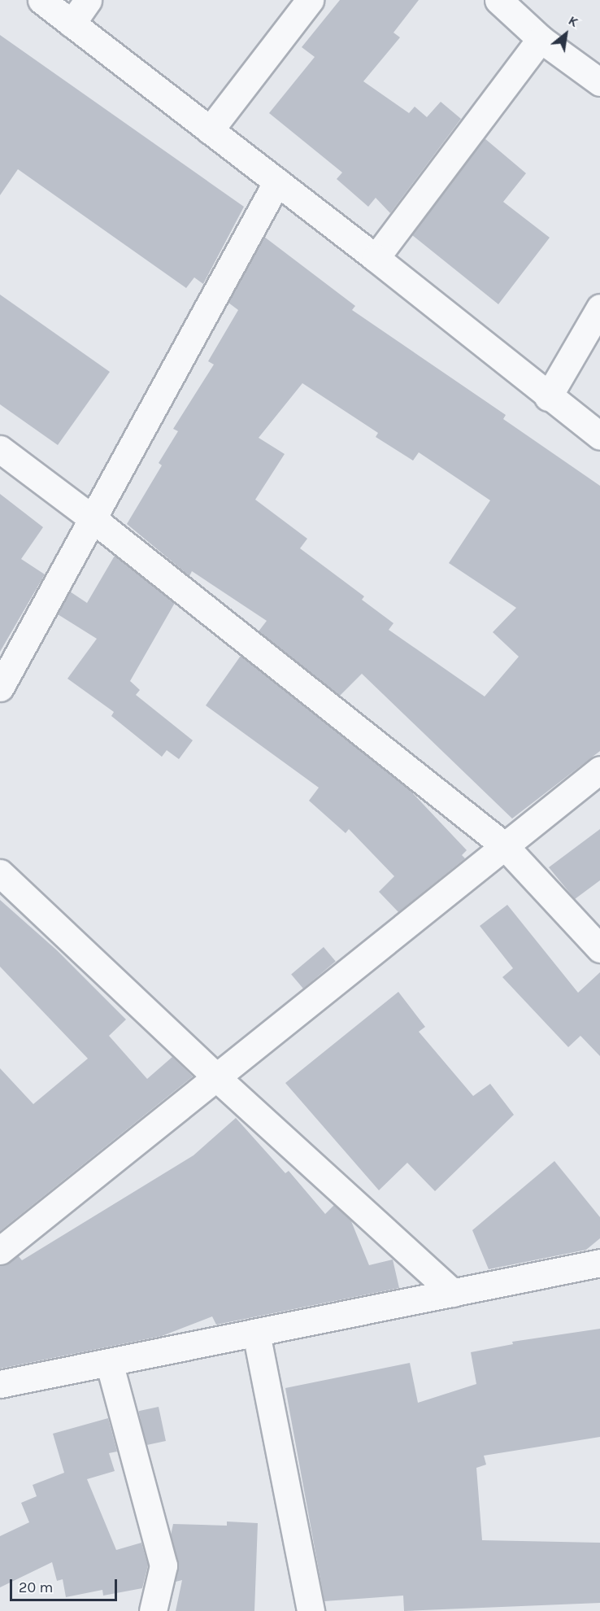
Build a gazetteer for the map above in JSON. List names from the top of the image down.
{
  "scale_bar": "20 m",
  "north": "top right"
}
